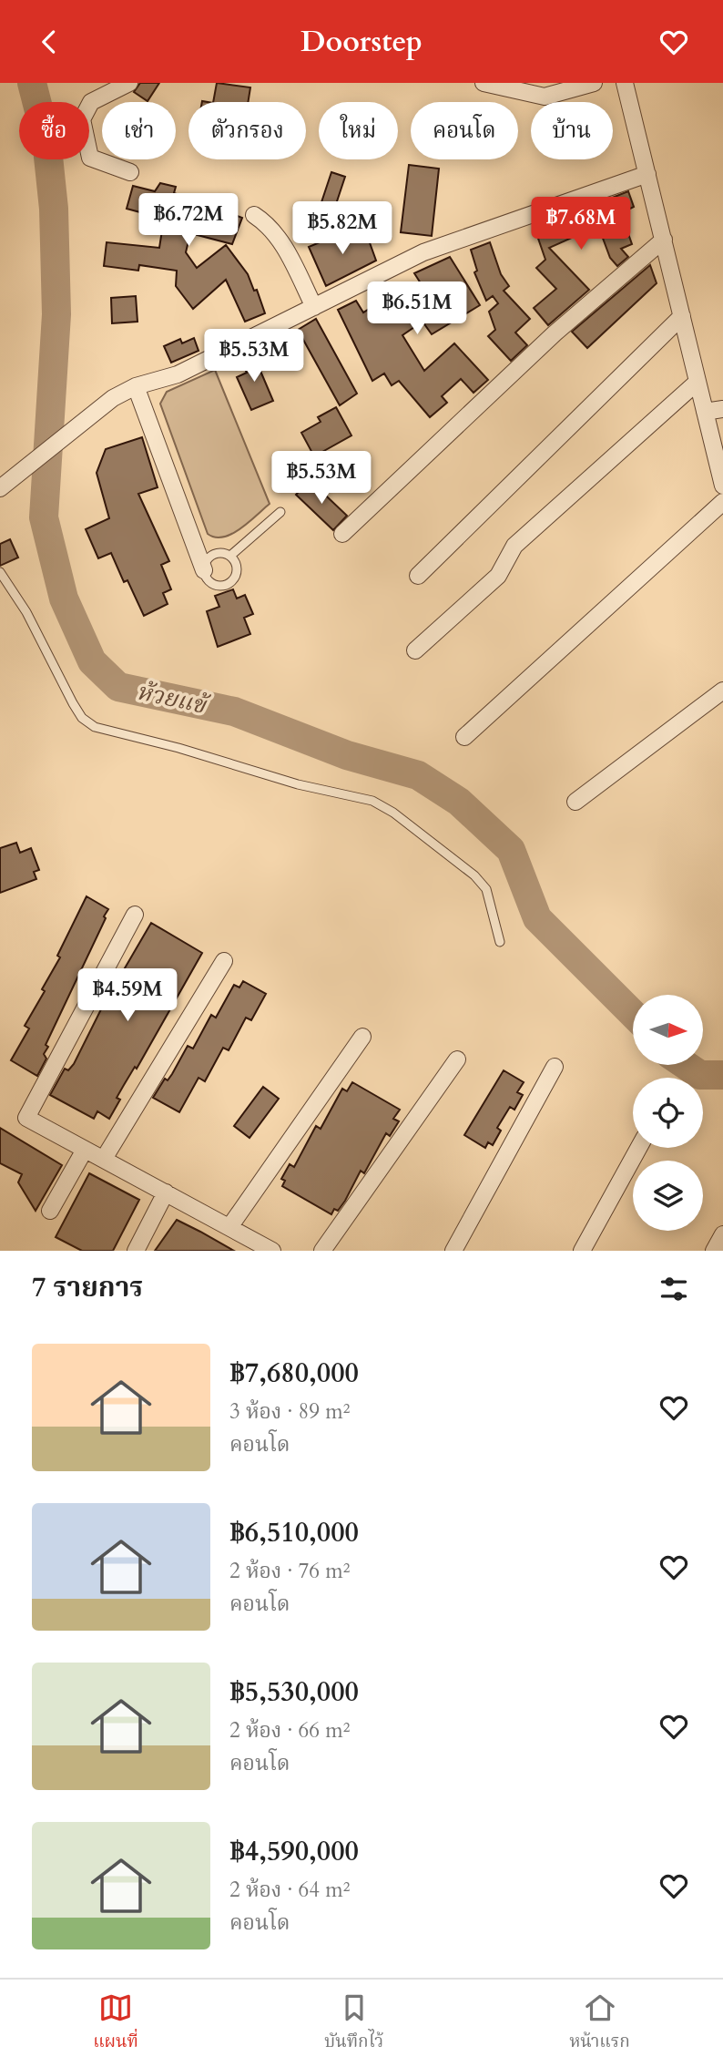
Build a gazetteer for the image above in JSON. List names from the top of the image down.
{
  "water": ["ห้วยแข้"],
  "north": "right",
  "page": {
    "header": "Doorstep",
    "chip": [
      "ซื้อ",
      "เช่า",
      "ตัวกรอง",
      "ใหม่",
      "คอนโด",
      "บ้าน"
    ],
    "price": [
      "฿6.72M",
      "฿7.68M",
      "฿5.82M",
      "฿6.51M",
      "฿5.53M",
      "฿5.53M",
      "฿4.59M"
    ],
    "heading": "7 รายการ",
    "list": [
      {
        "name": "฿7,680,000",
        "note": "3 ห้อง · 89 m² · คอนโด"
      },
      {
        "name": "฿6,510,000",
        "note": "2 ห้อง · 76 m² · คอนโด"
      },
      {
        "name": "฿5,530,000",
        "note": "2 ห้อง · 66 m² · คอนโด"
      },
      {
        "name": "฿4,590,000",
        "note": "2 ห้อง · 64 m² · คอนโด"
      }
    ],
    "tabs": ["แผนที่", "บันทึกไว้", "หน้าแรก"]
  }
}
